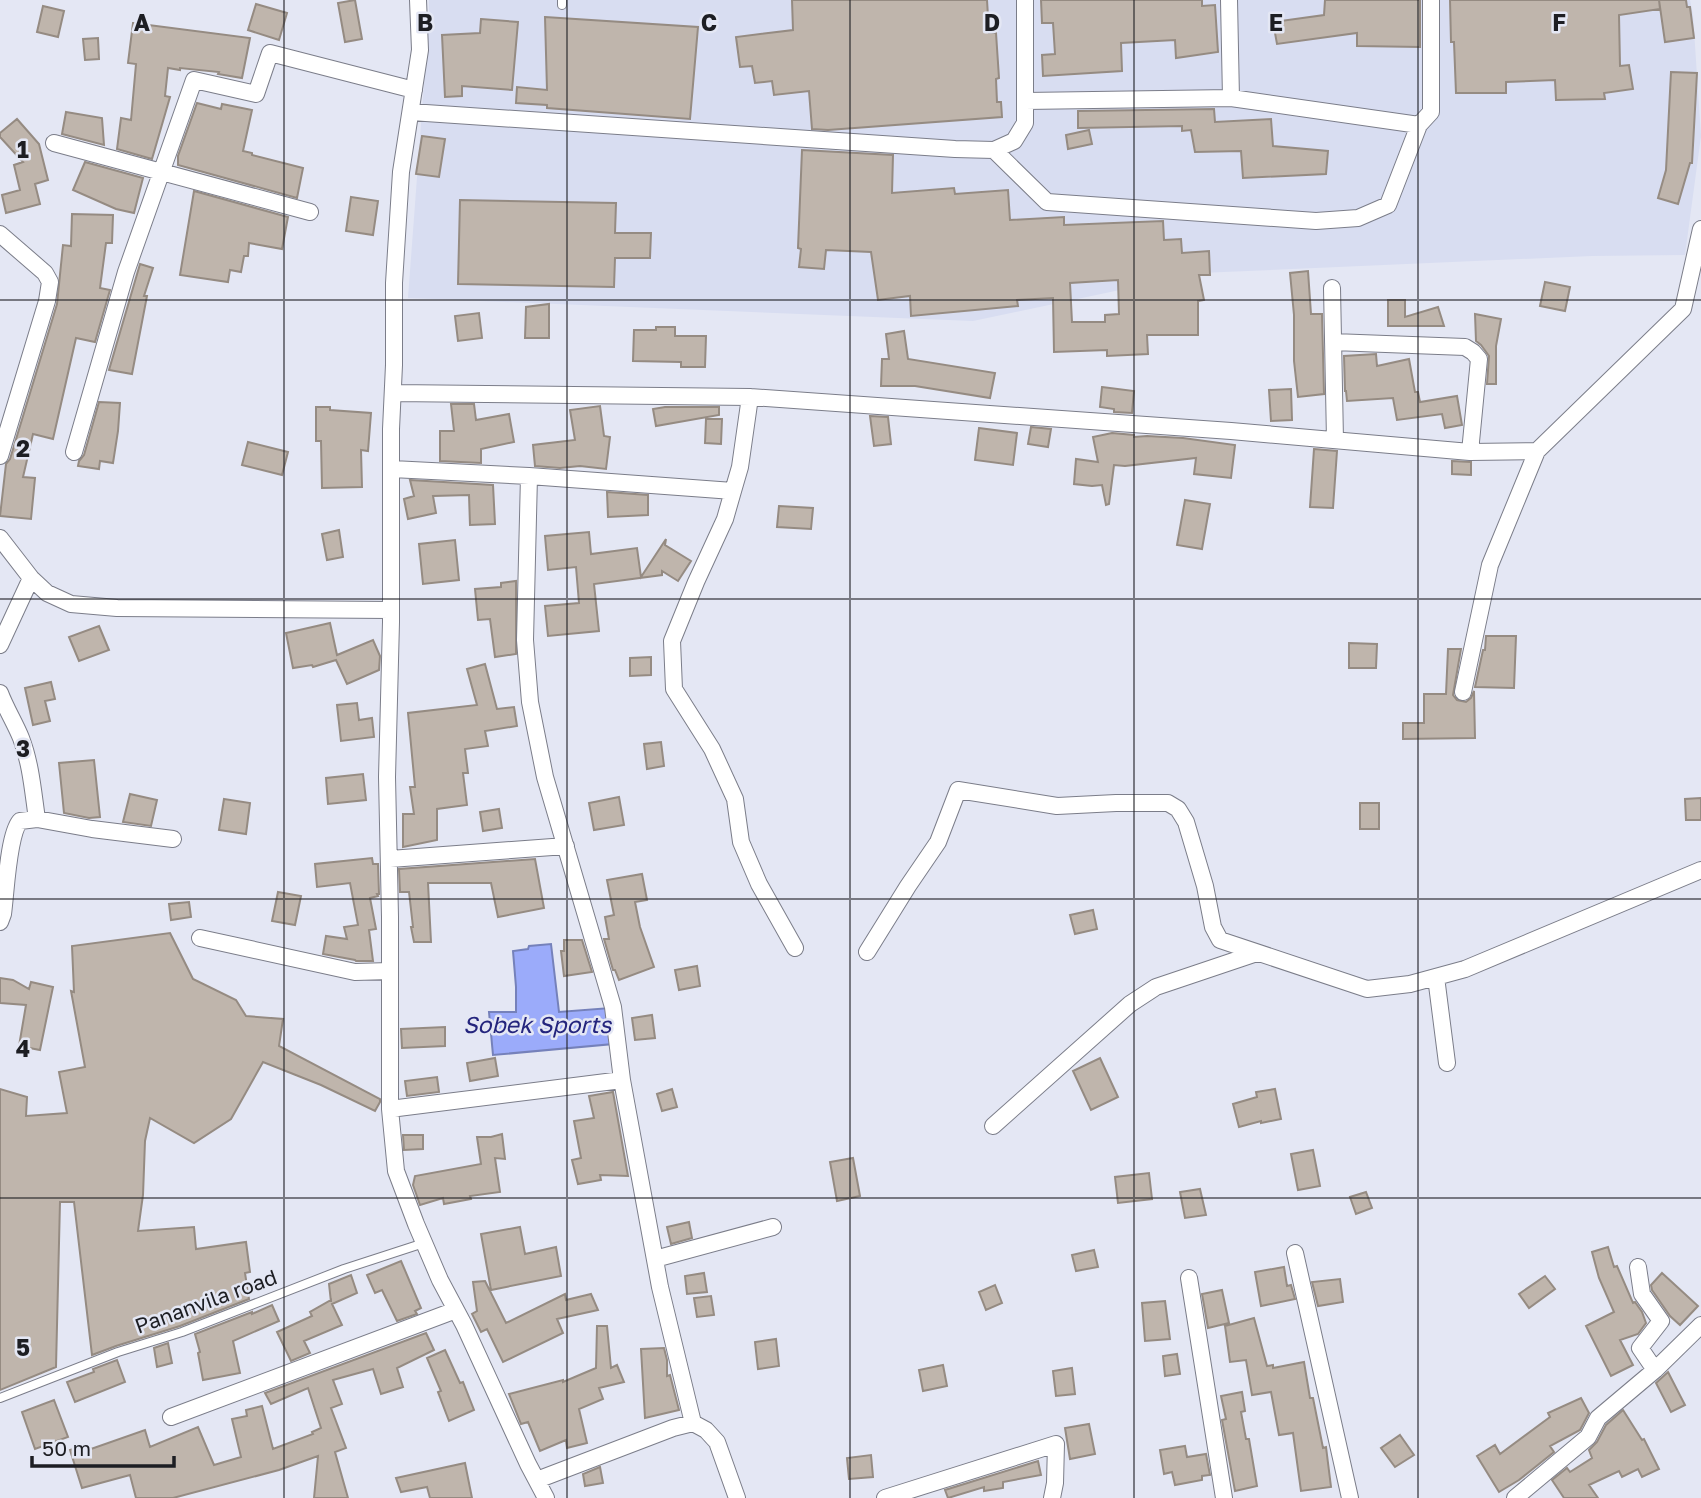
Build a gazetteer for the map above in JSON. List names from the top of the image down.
{
  "streets": {
    "lane": ["Pananvila road"]
  },
  "water": ["Sobek Sports"],
  "scale_bar": "50 m",
  "grid": {
    "columns": [
      "A",
      "B",
      "C",
      "D",
      "E",
      "F"
    ],
    "rows": [
      "1",
      "2",
      "3",
      "4",
      "5"
    ]
  }
}
